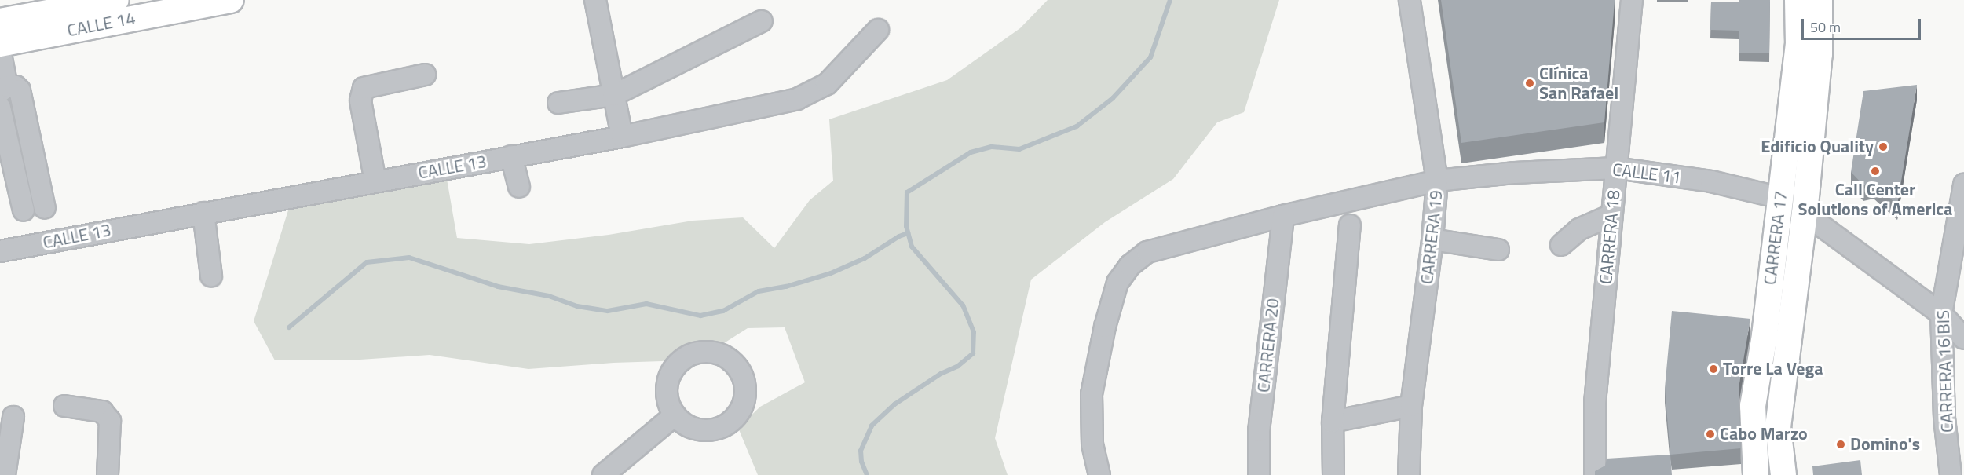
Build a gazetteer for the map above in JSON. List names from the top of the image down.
{
  "streets": {
    "main road": ["CALLE 14", "CARRERA 17"],
    "street": [
      "CALLE 13",
      "CALLE 11",
      "CARRERA 19",
      "CARRERA 18",
      "CARRERA 20",
      "CARRERA 16 BIS"
    ]
  },
  "crossings": [
    ["CALLE 11", "CARRERA 19"],
    ["CALLE 11", "CARRERA 18"],
    ["CALLE 11", "CARRERA 17"],
    ["CALLE 11", "CARRERA 20"],
    ["CALLE 11", "CARRERA 16 BIS"]
  ],
  "places": [
    "Clínica San Rafael",
    "Edificio Quality",
    "Call Center Solutions of America",
    "Torre La Vega",
    "Cabo Marzo",
    "Domino's"
  ],
  "scale_bar": "50 m"
}
